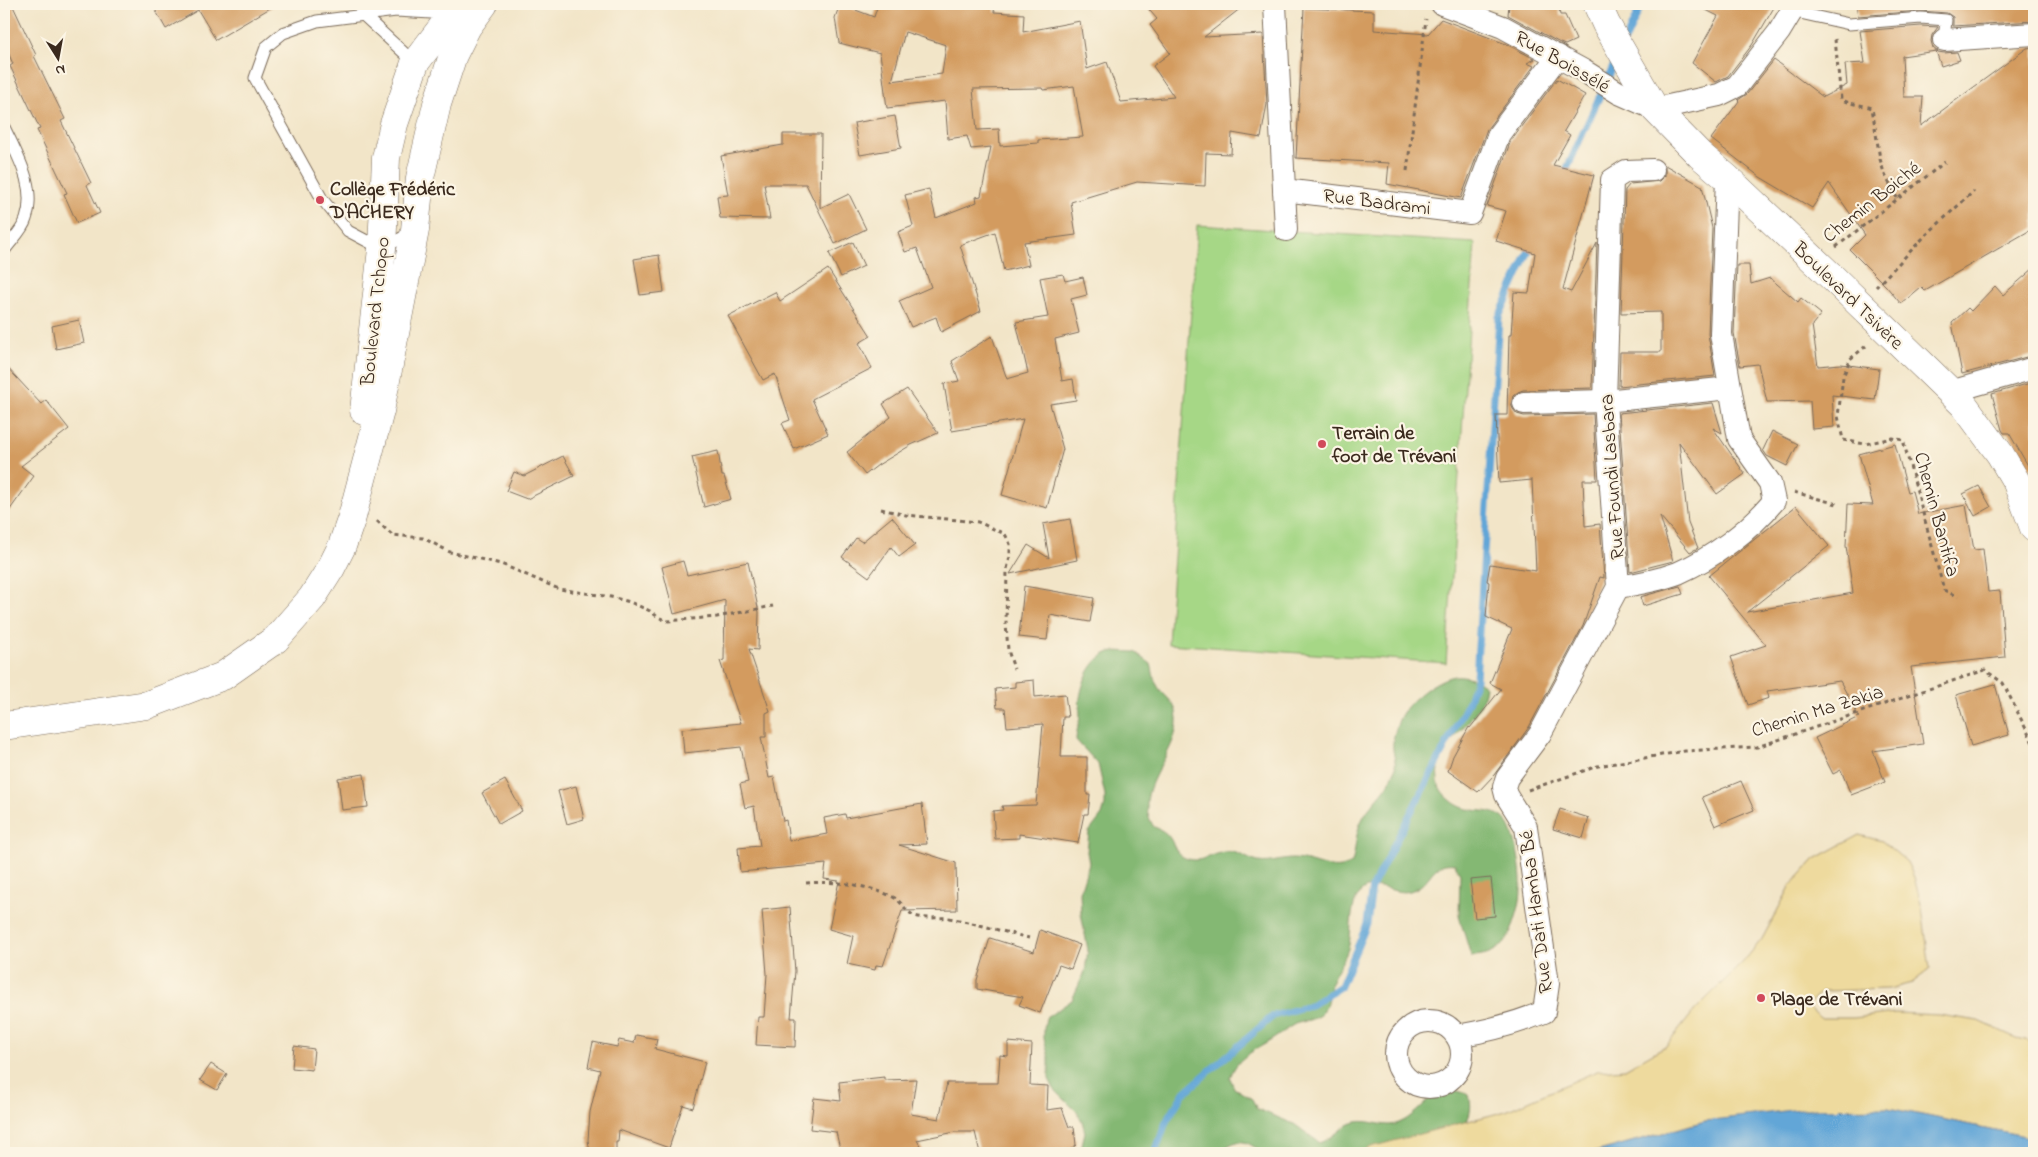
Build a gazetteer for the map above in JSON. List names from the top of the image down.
{
  "streets": {
    "main road": ["Boulevard Tsivère", "Boulevard Tchopo"],
    "street": [
      "Rue Boissélé",
      "Rue Badrami",
      "Rue Foundi Lasbara",
      "Rue Dati Hamba Bé"
    ],
    "path": ["Chemin Boiché", "Chemin Bantifa", "Chemin Ma Zakia"]
  },
  "crossings": [
    ["Rue Boissélé", "Rue Badrami"],
    ["Rue Boissélé", "Boulevard Tsivère"],
    ["Chemin Boiché", "Boulevard Tsivère"],
    ["Boulevard Tsivère", "Chemin Bantifa"],
    ["Rue Foundi Lasbara", "Chemin Ma Zakia"],
    ["Rue Foundi Lasbara", "Rue Dati Hamba Bé"],
    ["Chemin Ma Zakia", "Rue Dati Hamba Bé"]
  ],
  "places": ["Collège Frédéric D'ACHERY", "Terrain de foot de Trévani", "Plage de Trévani"],
  "north": "bottom"
}
